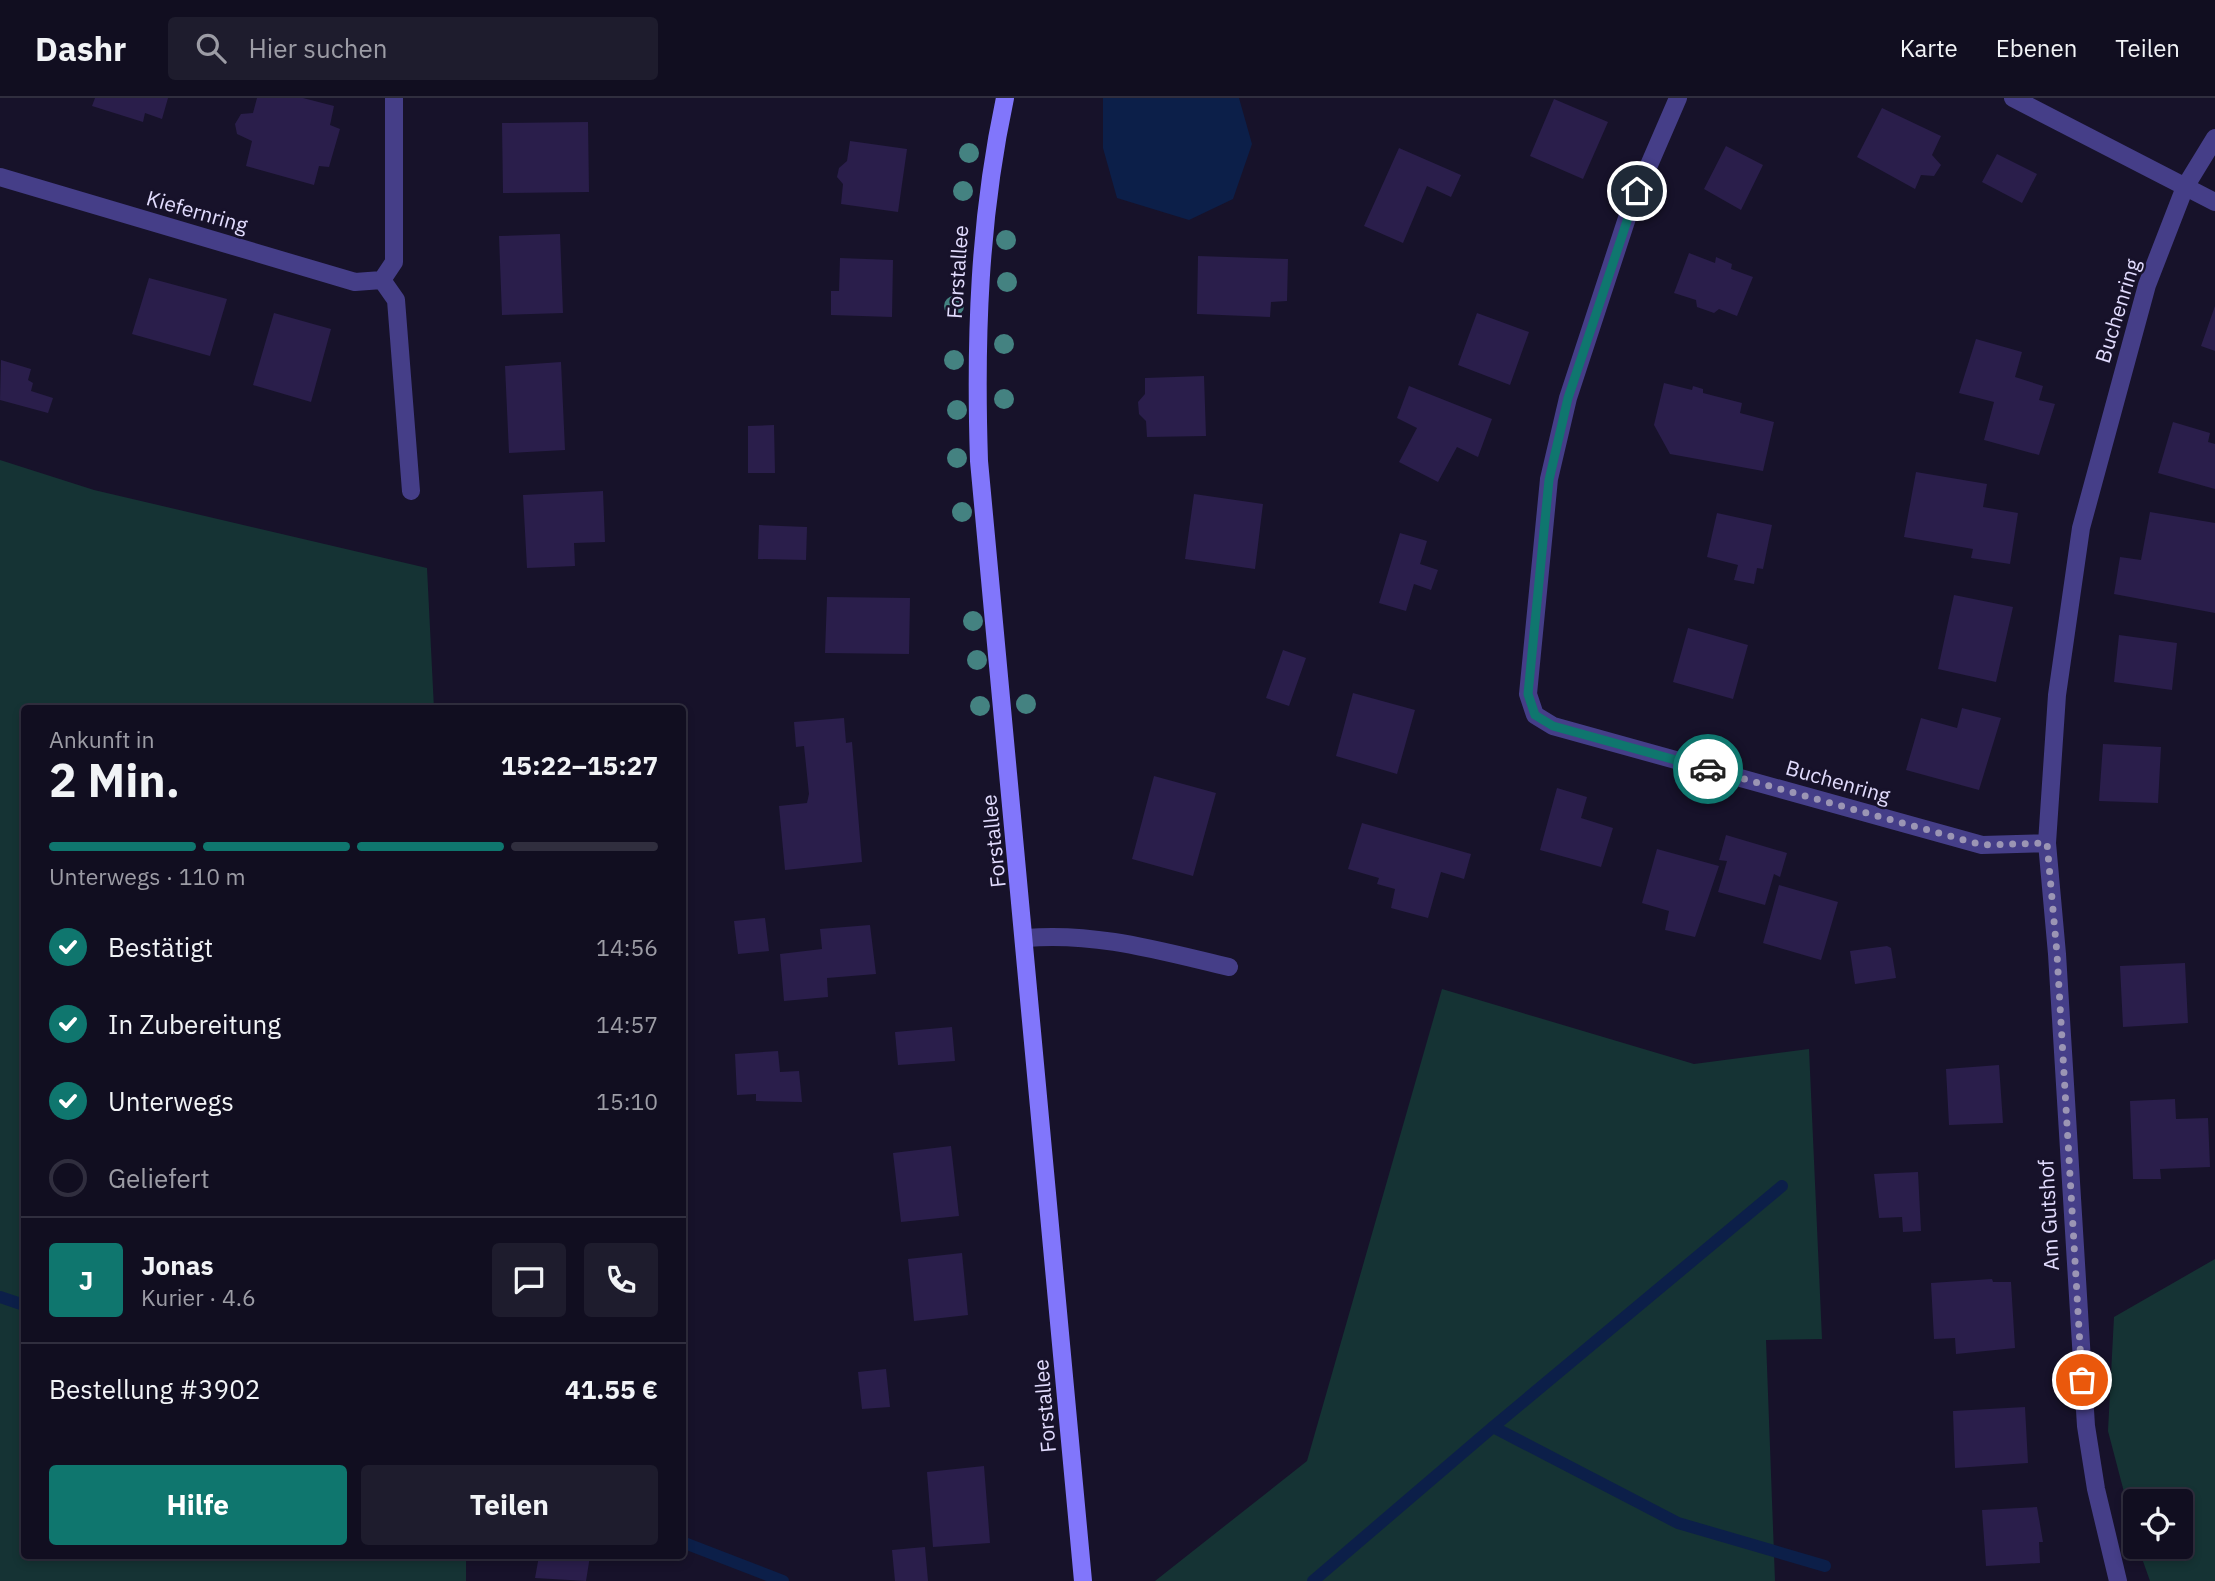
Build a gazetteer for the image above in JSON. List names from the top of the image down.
{
  "streets": {
    "street": [
      "Kiefernring",
      "Forstallee",
      "Buchenring",
      "Am Gutshof"
    ]
  },
  "crossings": [
    ["Buchenring", "Am Gutshof"]
  ],
  "page": {
    "header": "Dashr",
    "search": "Hier suchen",
    "nav": ["Karte", "Ebenen", "Teilen"],
    "heading": ["2 Min.", "Ankunft in", "15:22–15:27"],
    "panel": [
      "Jonas",
      "Kurier · 4.6",
      "Bestellung #3902",
      "41.55 €"
    ],
    "bar": "Unterwegs · 110 m",
    "list": [
      ["Bestätigt", "14:56"],
      ["In Zubereitung", "14:57"],
      ["Unterwegs", "15:10"],
      "Geliefert"
    ],
    "round": "J",
    "buttons": ["Hilfe", "Teilen"]
  }
}
